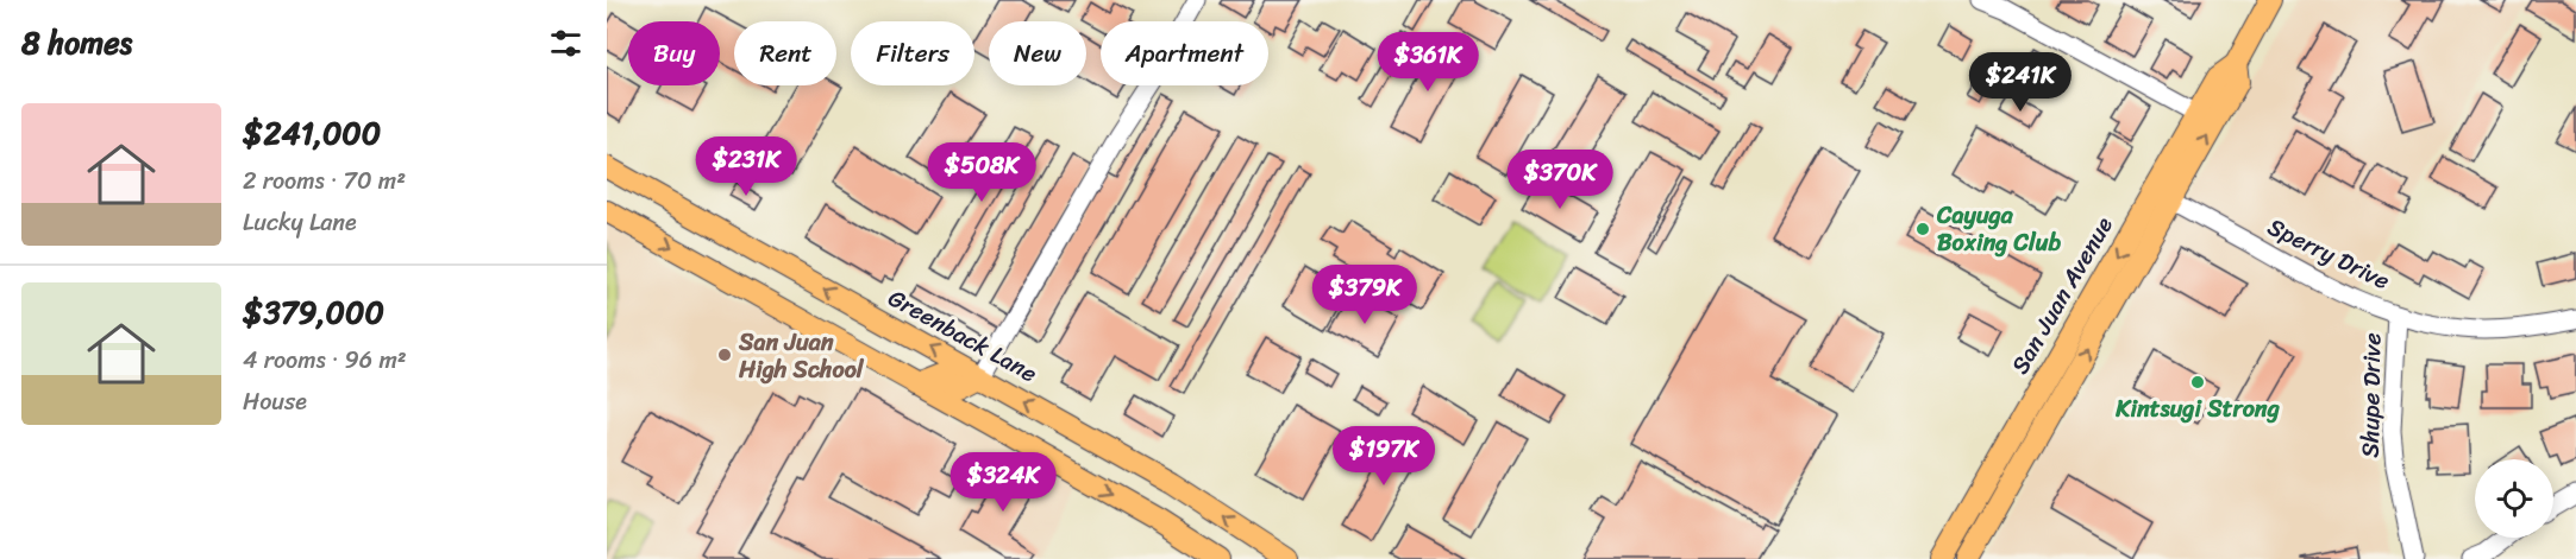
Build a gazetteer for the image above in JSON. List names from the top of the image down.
{
  "streets": {
    "main road": ["San Juan Avenue", "Greenback Lane"],
    "street": ["Sperry Drive", "Shupe Drive"]
  },
  "crossings": [
    ["Sperry Drive", "San Juan Avenue"],
    ["Sperry Drive", "Shupe Drive"]
  ],
  "places": ["Cayuga Boxing Club", "San Juan High School", "Kintsugi Strong"],
  "page": {
    "heading": "8 homes",
    "chip": [
      "Buy",
      "Rent",
      "Filters",
      "New",
      "Apartment"
    ],
    "price": [
      "$361K",
      "$241K",
      "$231K",
      "$508K",
      "$370K",
      "$379K",
      "$197K",
      "$324K"
    ],
    "list": [
      {
        "name": "$241,000",
        "note": "2 rooms · 70 m² · Lucky Lane"
      },
      {
        "name": "$379,000",
        "note": "4 rooms · 96 m² · House"
      }
    ]
  }
}
